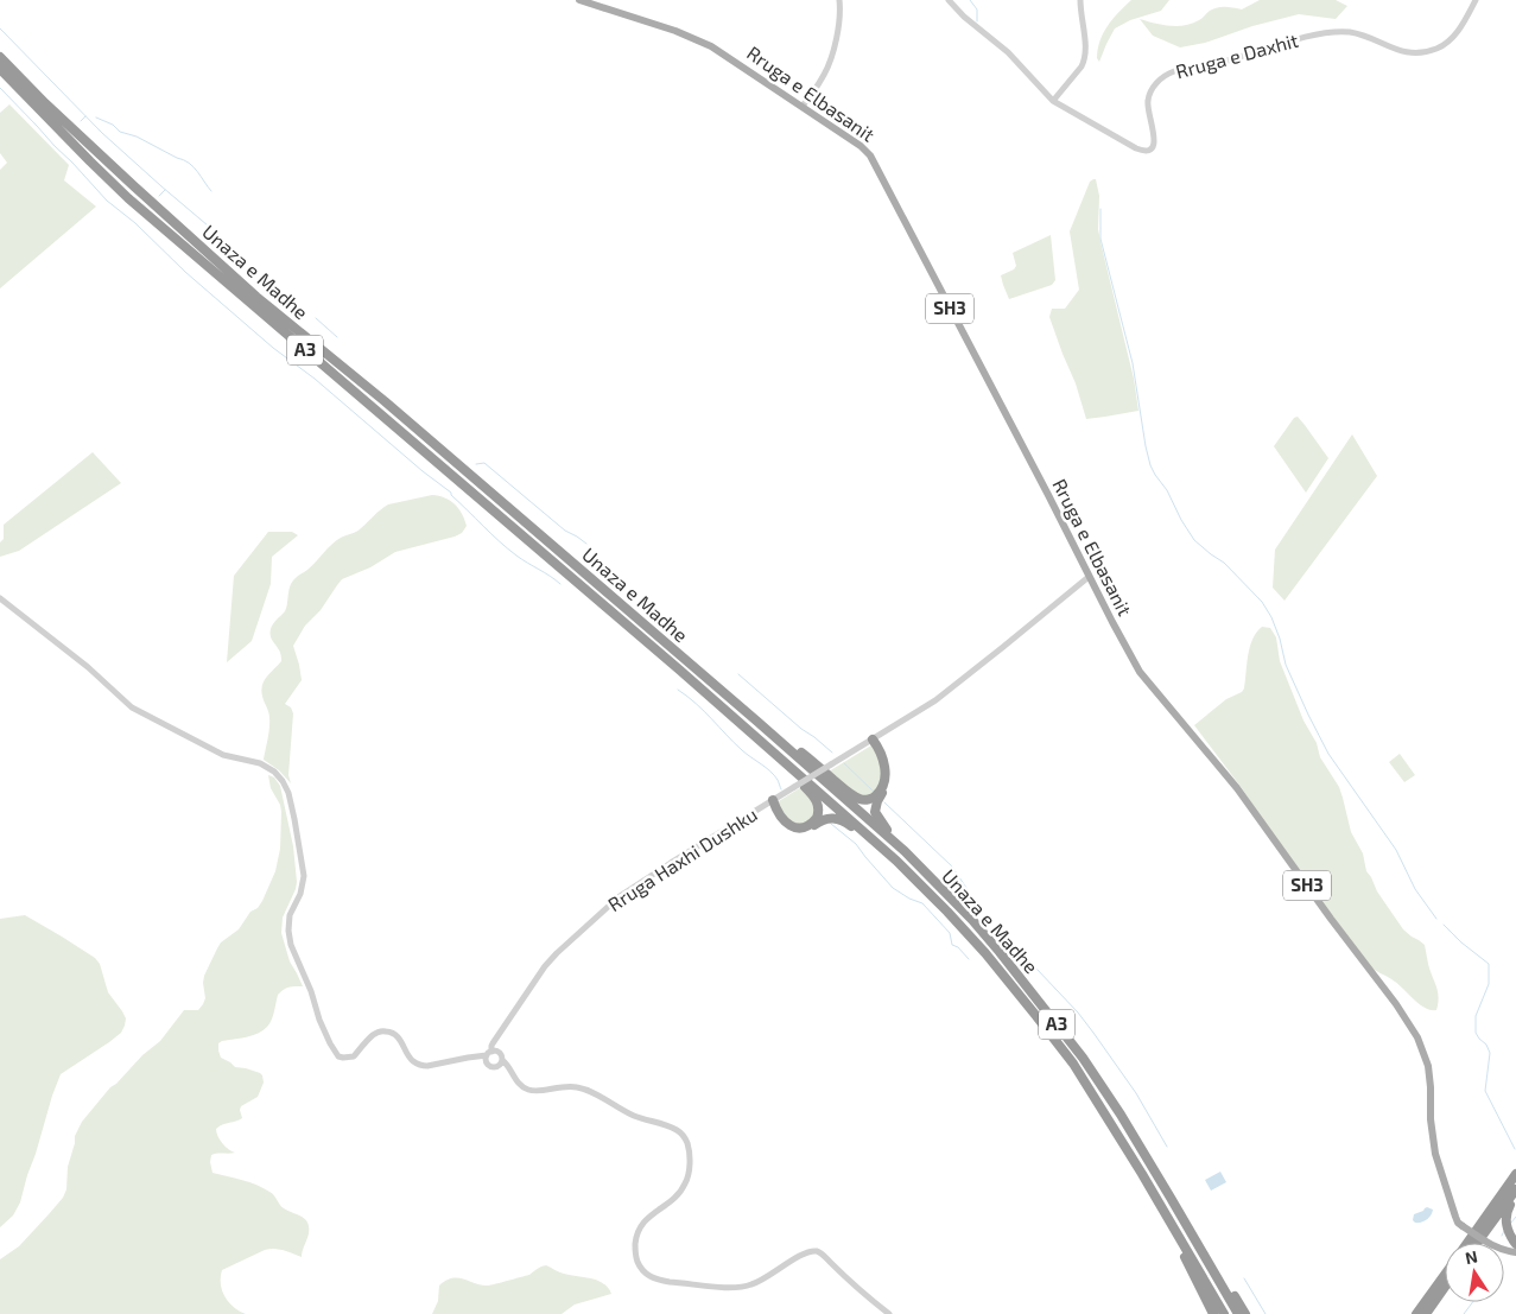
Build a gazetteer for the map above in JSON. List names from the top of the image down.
{
  "streets": {
    "highway": ["Unaza e Madhe", "A3"],
    "main road": ["Rruga e Elbasanit", "SH3"],
    "street": ["Rruga e Daxhit", "Rruga Haxhi Dushku"]
  },
  "crossings": [
    ["Unaza e Madhe", "A3"]
  ],
  "north": "top"
}
